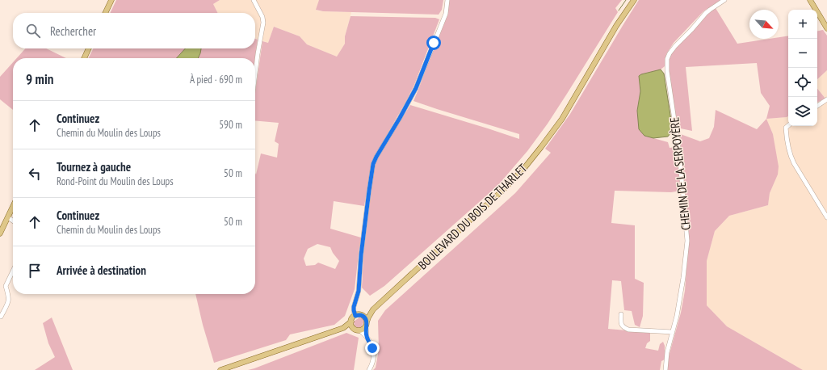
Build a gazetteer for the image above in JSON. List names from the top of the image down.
{
  "streets": {
    "main road": ["BOULEVARD DU BOIS DE THARLET"],
    "street": ["CHEMIN DE LA SERPOYÈRE"]
  },
  "north": "bottom right",
  "page": {
    "map_buttons": ["+", "−"],
    "search": "Rechercher",
    "heading": ["9 min", "À pied · 690 m"],
    "list": [
      ["Continuez", "Chemin du Moulin des Loups", "590 m"],
      ["Tournez à gauche", "Rond-Point du Moulin des Loups", "50 m"],
      ["Continuez", "Chemin du Moulin des Loups", "50 m"],
      "Arrivée à destination"
    ]
  }
}
